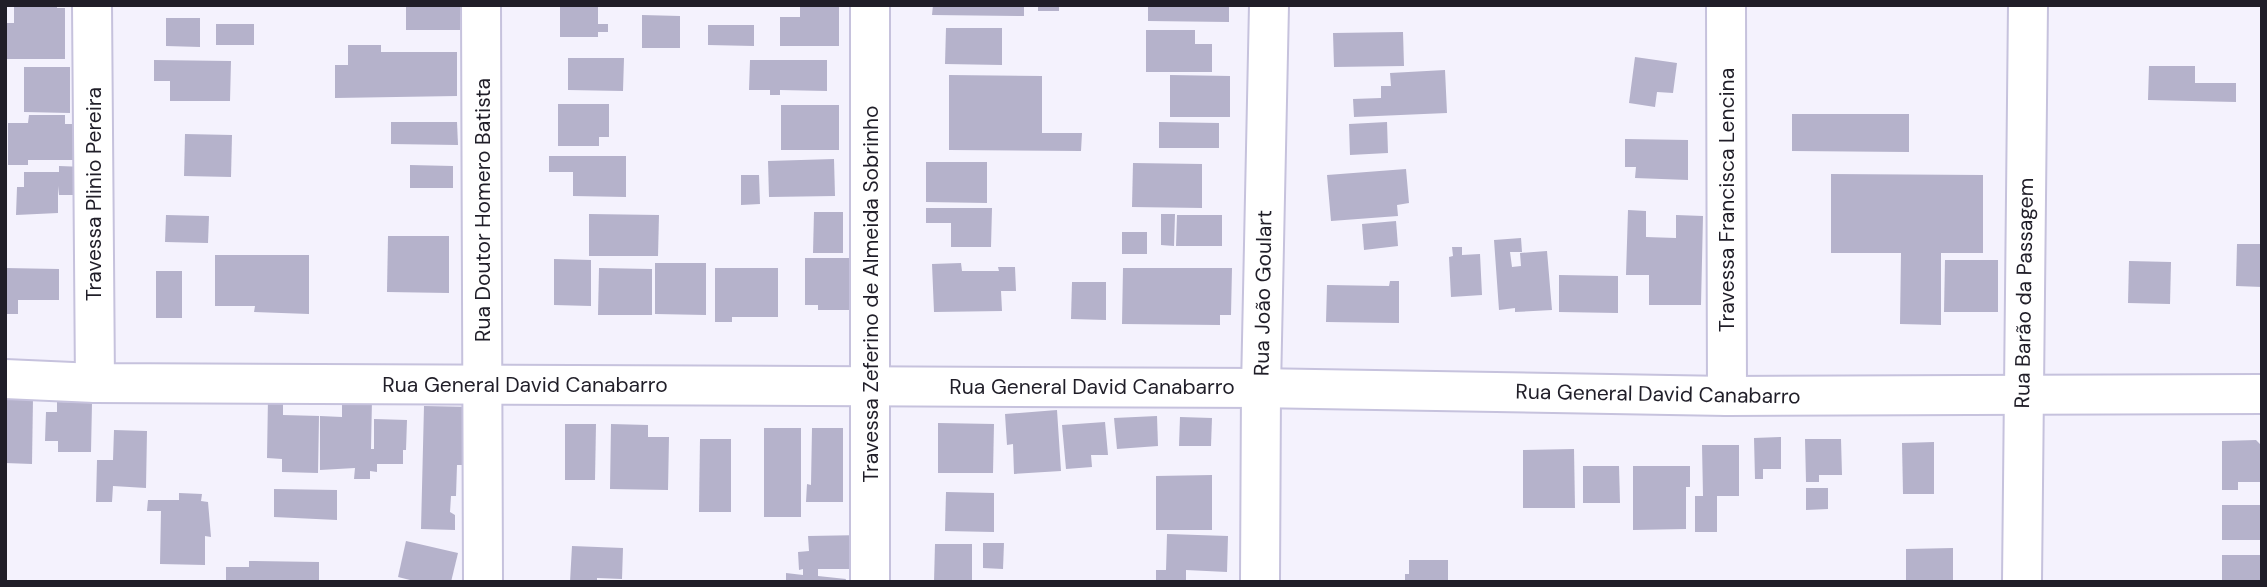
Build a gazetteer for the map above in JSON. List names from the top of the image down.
{
  "streets": {
    "street": [
      "Travessa Plinio Pereira",
      "Travessa Francisca Lencina",
      "Rua Doutor Homero Batista",
      "Rua João Goulart",
      "Rua Barão da Passagem",
      "Travessa Zeferino de Almeida Sobrinho",
      "Rua General David Canabarro"
    ]
  },
  "crossings": [
    ["Travessa Plinio Pereira", "Rua General David Canabarro"],
    ["Travessa Francisca Lencina", "Rua General David Canabarro"],
    ["Rua Doutor Homero Batista", "Rua General David Canabarro"],
    ["Rua João Goulart", "Rua General David Canabarro"],
    ["Rua Barão da Passagem", "Rua General David Canabarro"],
    ["Travessa Zeferino de Almeida Sobrinho", "Rua General David Canabarro"]
  ]
}
